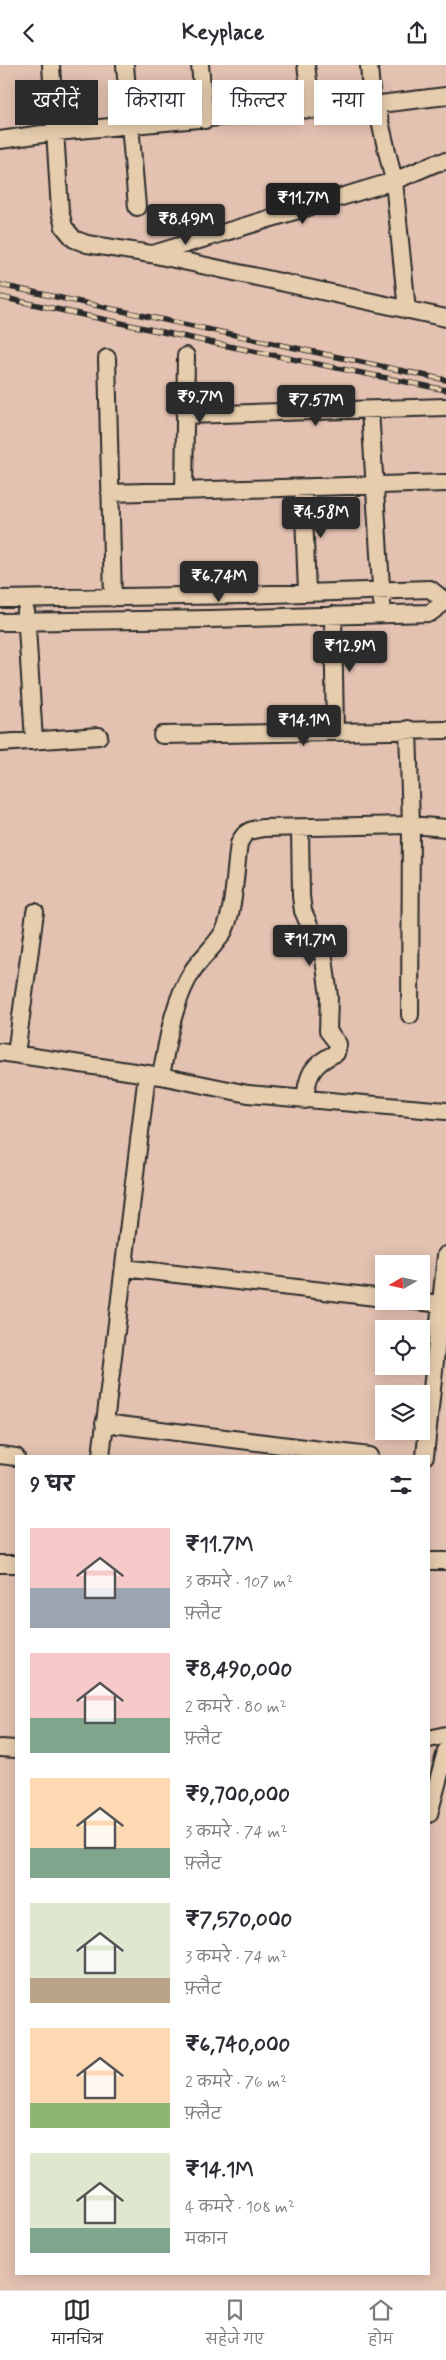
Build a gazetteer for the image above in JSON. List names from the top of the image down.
{
  "north": "left",
  "page": {
    "header": "Keyplace",
    "chip": [
      "खरीदें",
      "किराया",
      "फ़िल्टर",
      "नया"
    ],
    "price": [
      "₹11.7M",
      "₹8.49M",
      "₹9.7M",
      "₹7.57M",
      "₹4.58M",
      "₹6.74M",
      "₹12.9M",
      "₹14.1M",
      "₹11.7M"
    ],
    "heading": "9 घर",
    "list": [
      {
        "name": "₹11.7M",
        "note": "3 कमरे · 107 m² · फ़्लैट"
      },
      {
        "name": "₹8,490,000",
        "note": "2 कमरे · 80 m² · फ़्लैट"
      },
      {
        "name": "₹9,700,000",
        "note": "3 कमरे · 74 m² · फ़्लैट"
      },
      {
        "name": "₹7,570,000",
        "note": "3 कमरे · 74 m² · फ़्लैट"
      },
      {
        "name": "₹6,740,000",
        "note": "2 कमरे · 76 m² · फ़्लैट"
      },
      {
        "name": "₹14.1M",
        "note": "4 कमरे · 108 m² · मकान"
      }
    ],
    "tabs": ["मानचित्र", "सहेजे गए", "होम"]
  }
}
